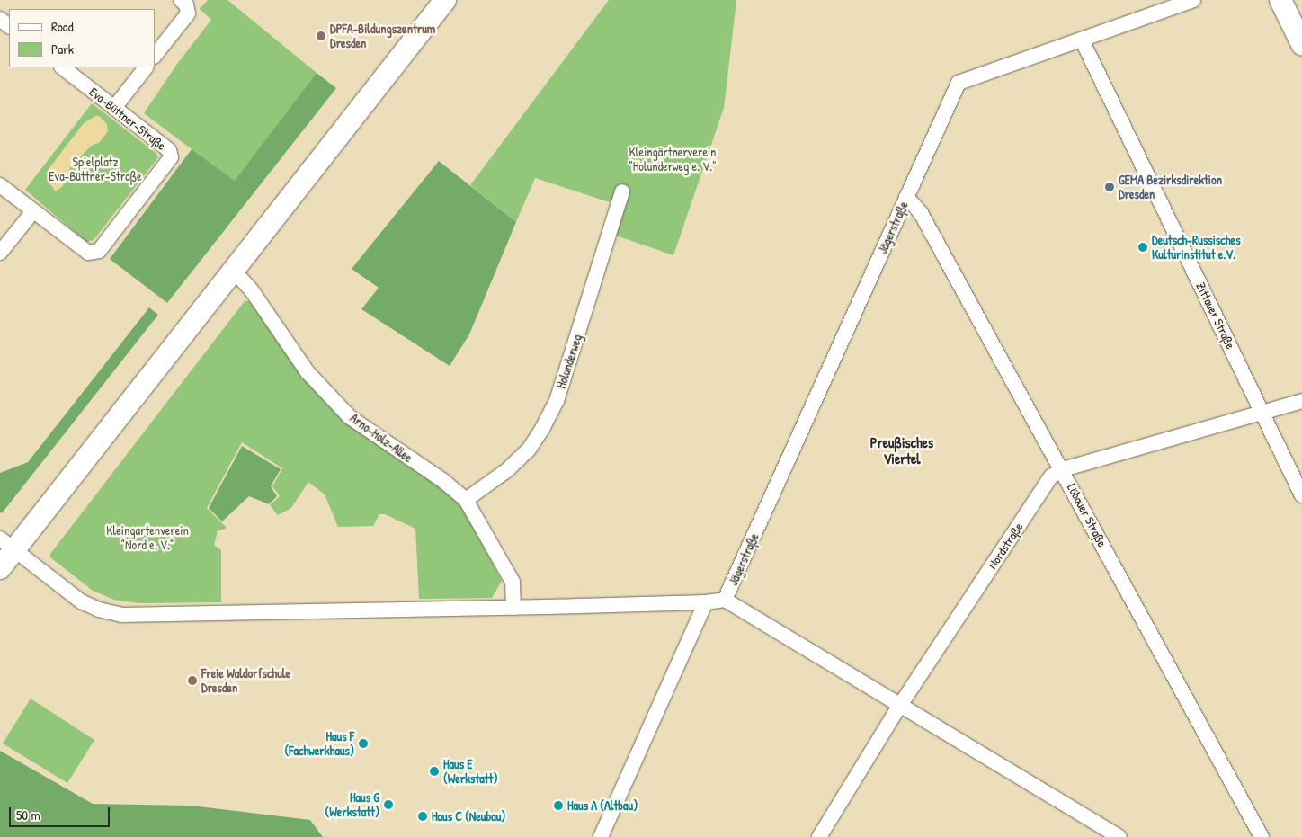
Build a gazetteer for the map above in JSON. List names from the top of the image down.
{
  "streets": {
    "street": [
      "Eva-Büttner-Straße",
      "Jägerstraße",
      "Zittauer Straße",
      "Holunderweg",
      "Arno-Holz-Allee",
      "Löbauer Straße",
      "Nordstraße"
    ]
  },
  "crossings": [
    ["Jägerstraße", "Zittauer Straße"],
    ["Jägerstraße", "Löbauer Straße"],
    ["Zittauer Straße", "Nordstraße"],
    ["Holunderweg", "Arno-Holz-Allee"],
    ["Löbauer Straße", "Nordstraße"]
  ],
  "districts": ["Preußisches Viertel"],
  "parks": ["Kleingärtnerverein \"Holunderweg e. V.\"", "Spielplatz Eva-Büttner-Straße", "Kleingartenverein \"Nord e. V.\""],
  "places": [
    "DPFA-Bildungszentrum Dresden",
    "GEMA Bezirksdirektion Dresden",
    "Deutsch-Russisches Kulturinstitut e.V.",
    "Freie Waldorfschule Dresden",
    "Haus F (Fachwerkhaus)",
    "Haus E (Werkstatt)",
    "Haus G (Werkstatt)",
    "Haus A (Altbau)",
    "Haus C (Neubau)"
  ],
  "legend": ["Road", "Park"],
  "scale_bar": "50 m"
}
